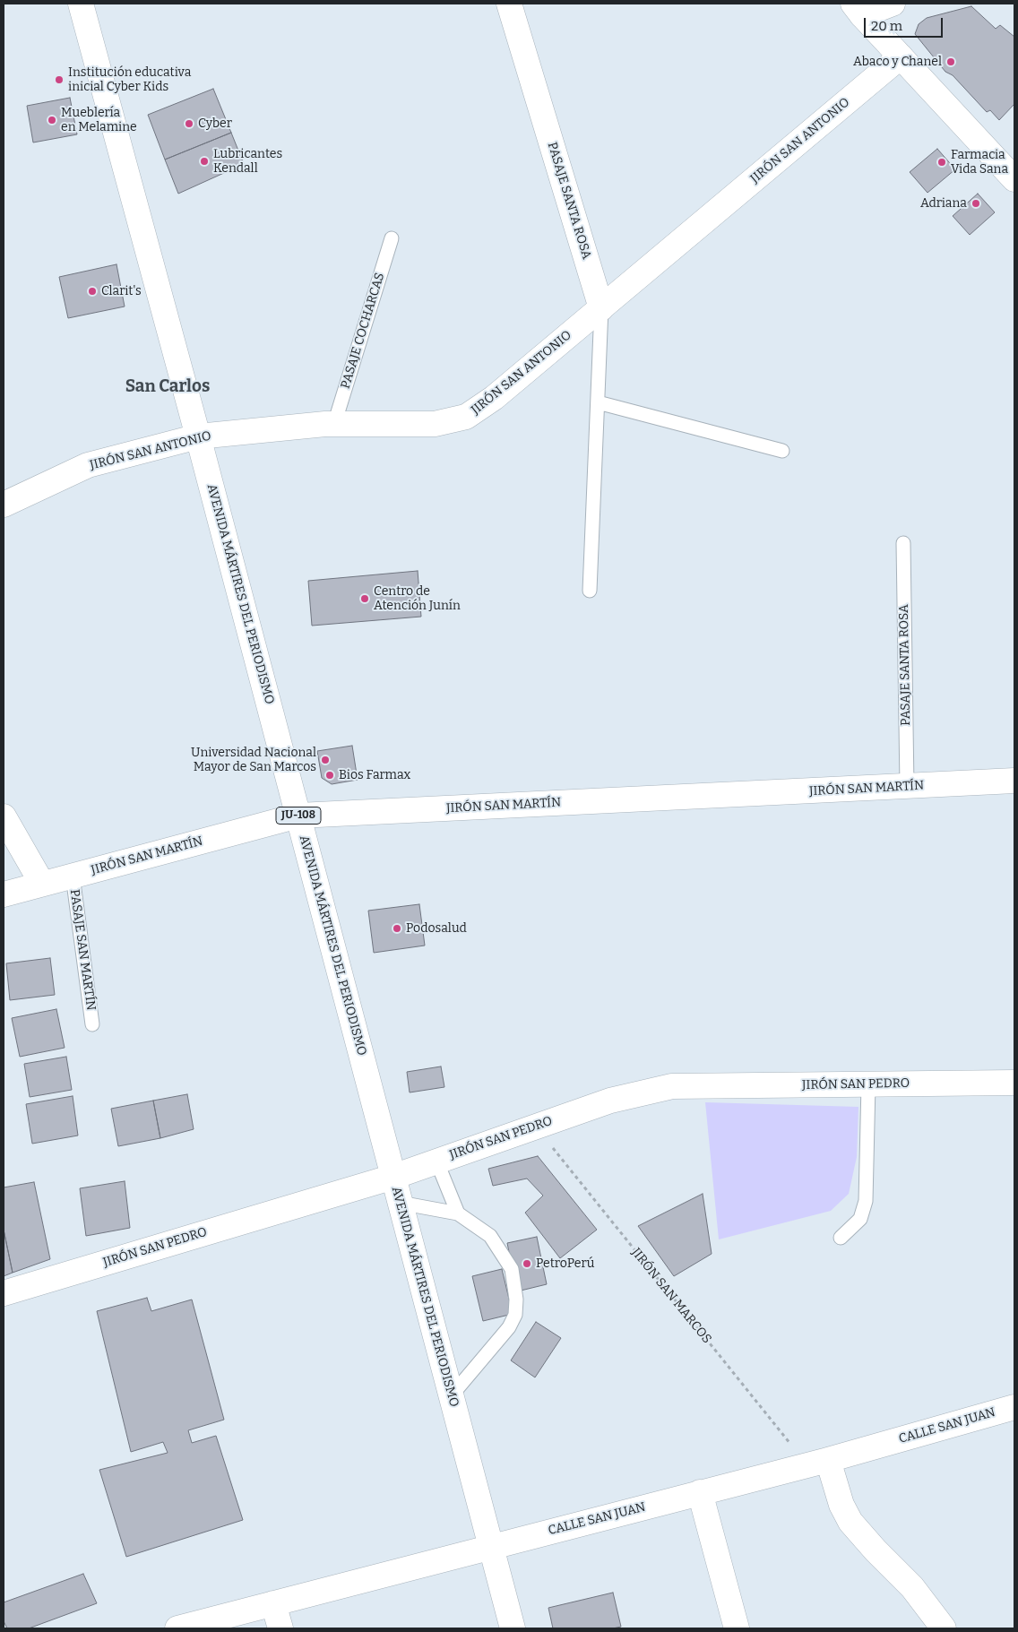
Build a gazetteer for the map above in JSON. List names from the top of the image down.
{
  "streets": {
    "street": [
      "JIRÓN SAN ANTONIO",
      "PASAJE SANTA ROSA",
      "AVENIDA MÁRTIRES DEL PERIODISMO",
      "JIRÓN SAN MARTÍN",
      "JU-108",
      "JIRÓN SAN PEDRO",
      "CALLE SAN JUAN"
    ],
    "lane": ["PASAJE COCHARCAS", "PASAJE SAN MARTÍN"],
    "path": ["JIRÓN SAN MARCOS"]
  },
  "crossings": [
    ["JIRÓN SAN ANTONIO", "PASAJE SANTA ROSA"],
    ["JIRÓN SAN ANTONIO", "PASAJE COCHARCAS"],
    ["JIRÓN SAN ANTONIO", "AVENIDA MÁRTIRES DEL PERIODISMO"],
    ["PASAJE SANTA ROSA", "JIRÓN SAN MARTÍN"],
    ["AVENIDA MÁRTIRES DEL PERIODISMO", "JIRÓN SAN MARTÍN"],
    ["AVENIDA MÁRTIRES DEL PERIODISMO", "JIRÓN SAN PEDRO"],
    ["AVENIDA MÁRTIRES DEL PERIODISMO", "CALLE SAN JUAN"],
    ["JIRÓN SAN MARTÍN", "PASAJE SAN MARTÍN"],
    ["JIRÓN SAN PEDRO", "JIRÓN SAN MARCOS"],
    ["JIRÓN SAN MARCOS", "CALLE SAN JUAN"]
  ],
  "districts": ["San Carlos"],
  "places": [
    "Abaco y Chanel",
    "Institución educativa inicial Cyber Kids",
    "Mueblería en Melamine",
    "Cyber",
    "Lubricantes Kendall",
    "Farmacia Vida Sana",
    "Adriana",
    "Clarit's",
    "Centro de Atención Junín",
    "Universidad Nacional Mayor de San Marcos",
    "Bios Farmax",
    "Podosalud",
    "PetroPerú"
  ],
  "scale_bar": "20 m"
}
